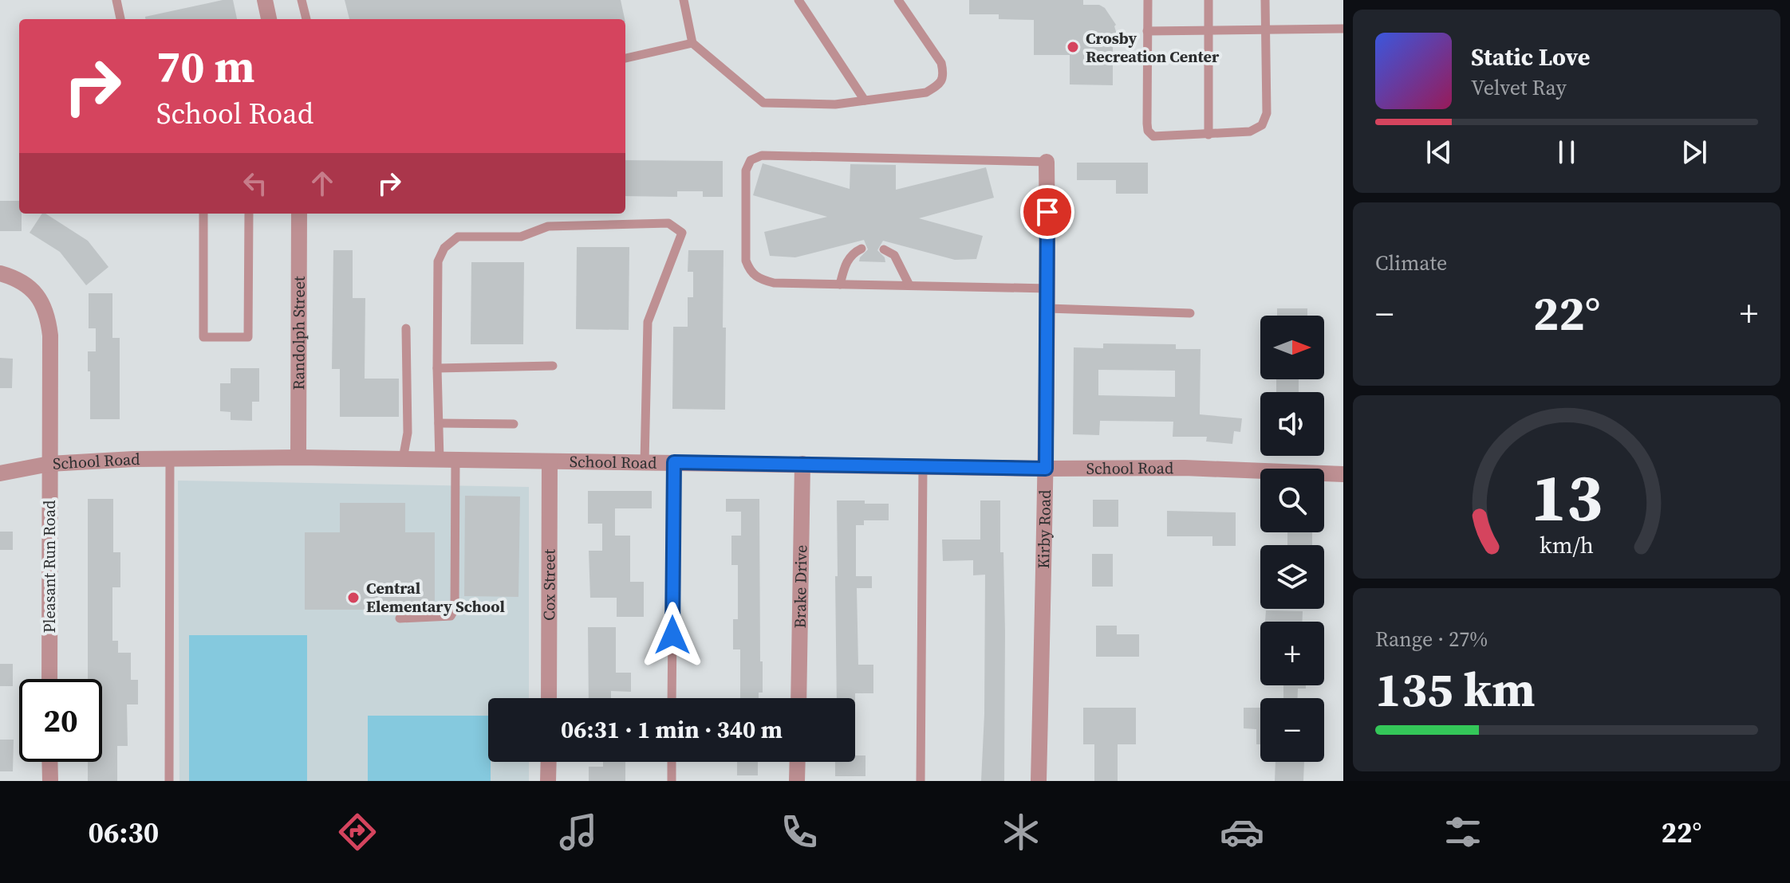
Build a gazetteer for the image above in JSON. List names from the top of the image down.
{
  "streets": {
    "street": [
      "Randolph Street",
      "School Road",
      "Kirby Road",
      "Pleasant Run Road",
      "Cox Street",
      "Brake Drive"
    ]
  },
  "crossings": [
    ["Randolph Street", "School Road"],
    ["School Road", "Kirby Road"],
    ["School Road", "Pleasant Run Road"],
    ["School Road", "Cox Street"],
    ["School Road", "Brake Drive"]
  ],
  "places": ["Crosby Recreation Center", "Central Elementary School"],
  "north": "right",
  "page": {
    "turn": ["70 m", "School Road"],
    "song": ["Static Love", "Velvet Ray"],
    "tile": [
      "Climate",
      ["Range · 27%", "135 km"]
    ],
    "heat": ["−", "22°", "+"],
    "map_buttons": ["+", "−"],
    "limit": "20",
    "trip": "06:31 · 1 min · 340 m",
    "tabs": ["06:30", "22°"],
    "gauge": ["13", "km/h"]
  }
}
